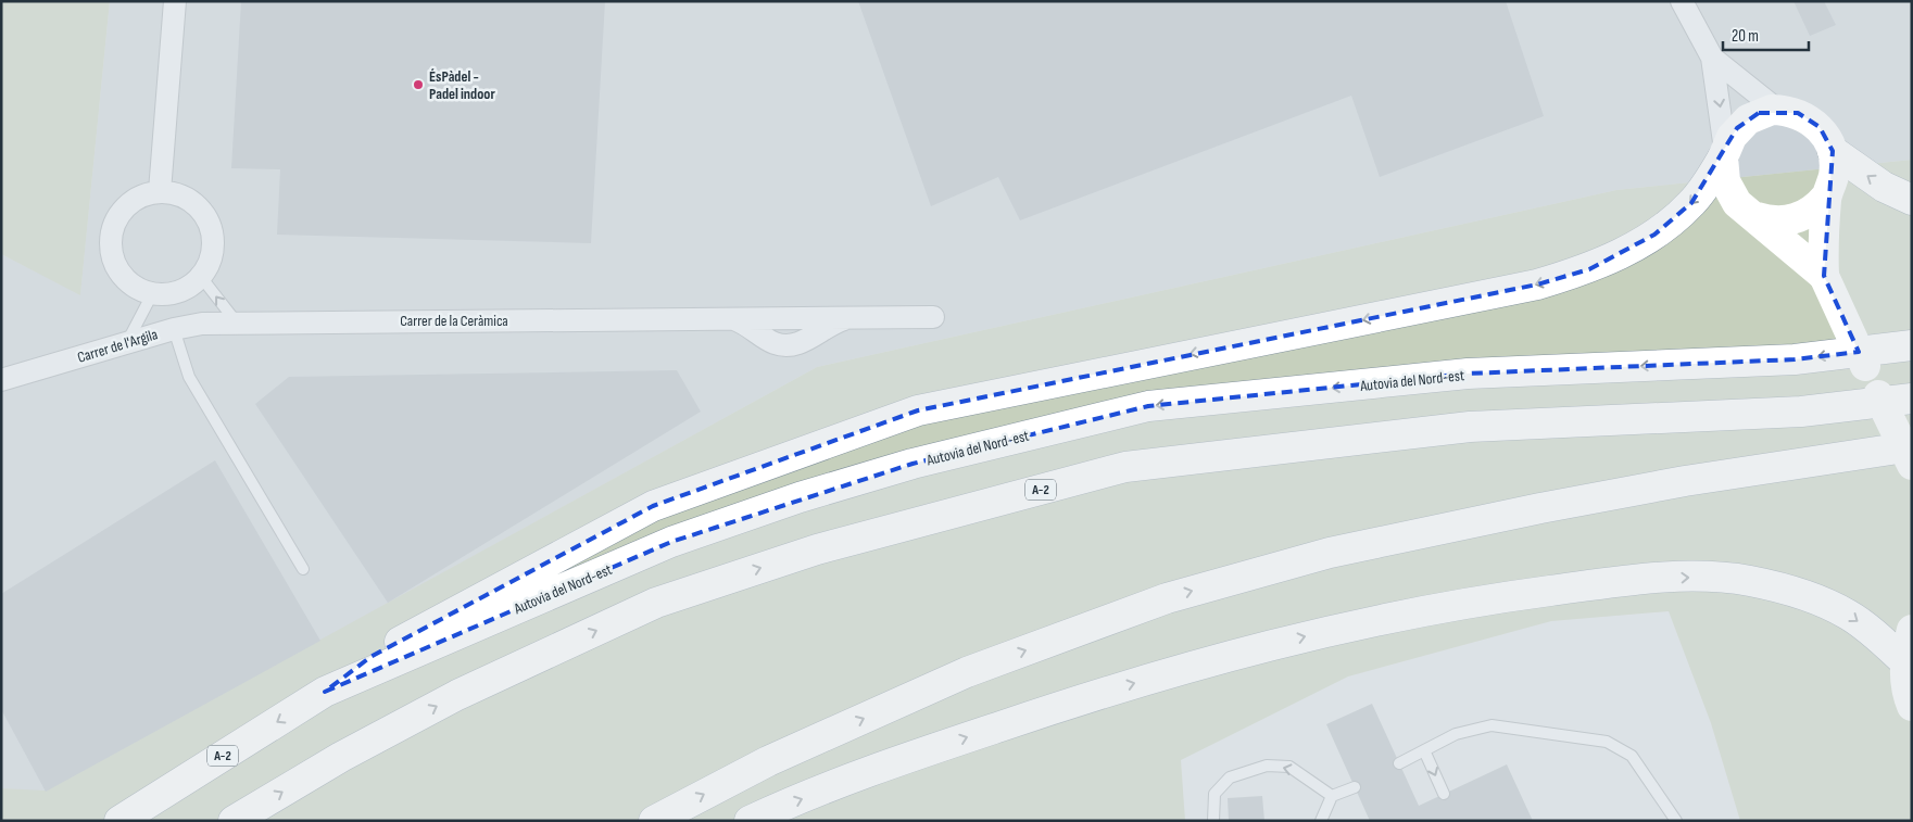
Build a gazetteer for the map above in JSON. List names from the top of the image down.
{
  "streets": {
    "main road": ["Autovia del Nord-est", "A-2"],
    "street": ["Carrer de la Ceràmica", "Carrer de l'Argila"]
  },
  "crossings": [
    ["Carrer de la Ceràmica", "Carrer de l'Argila"]
  ],
  "places": ["ÉsPàdel - Padel indoor"],
  "scale_bar": "20 m"
}
